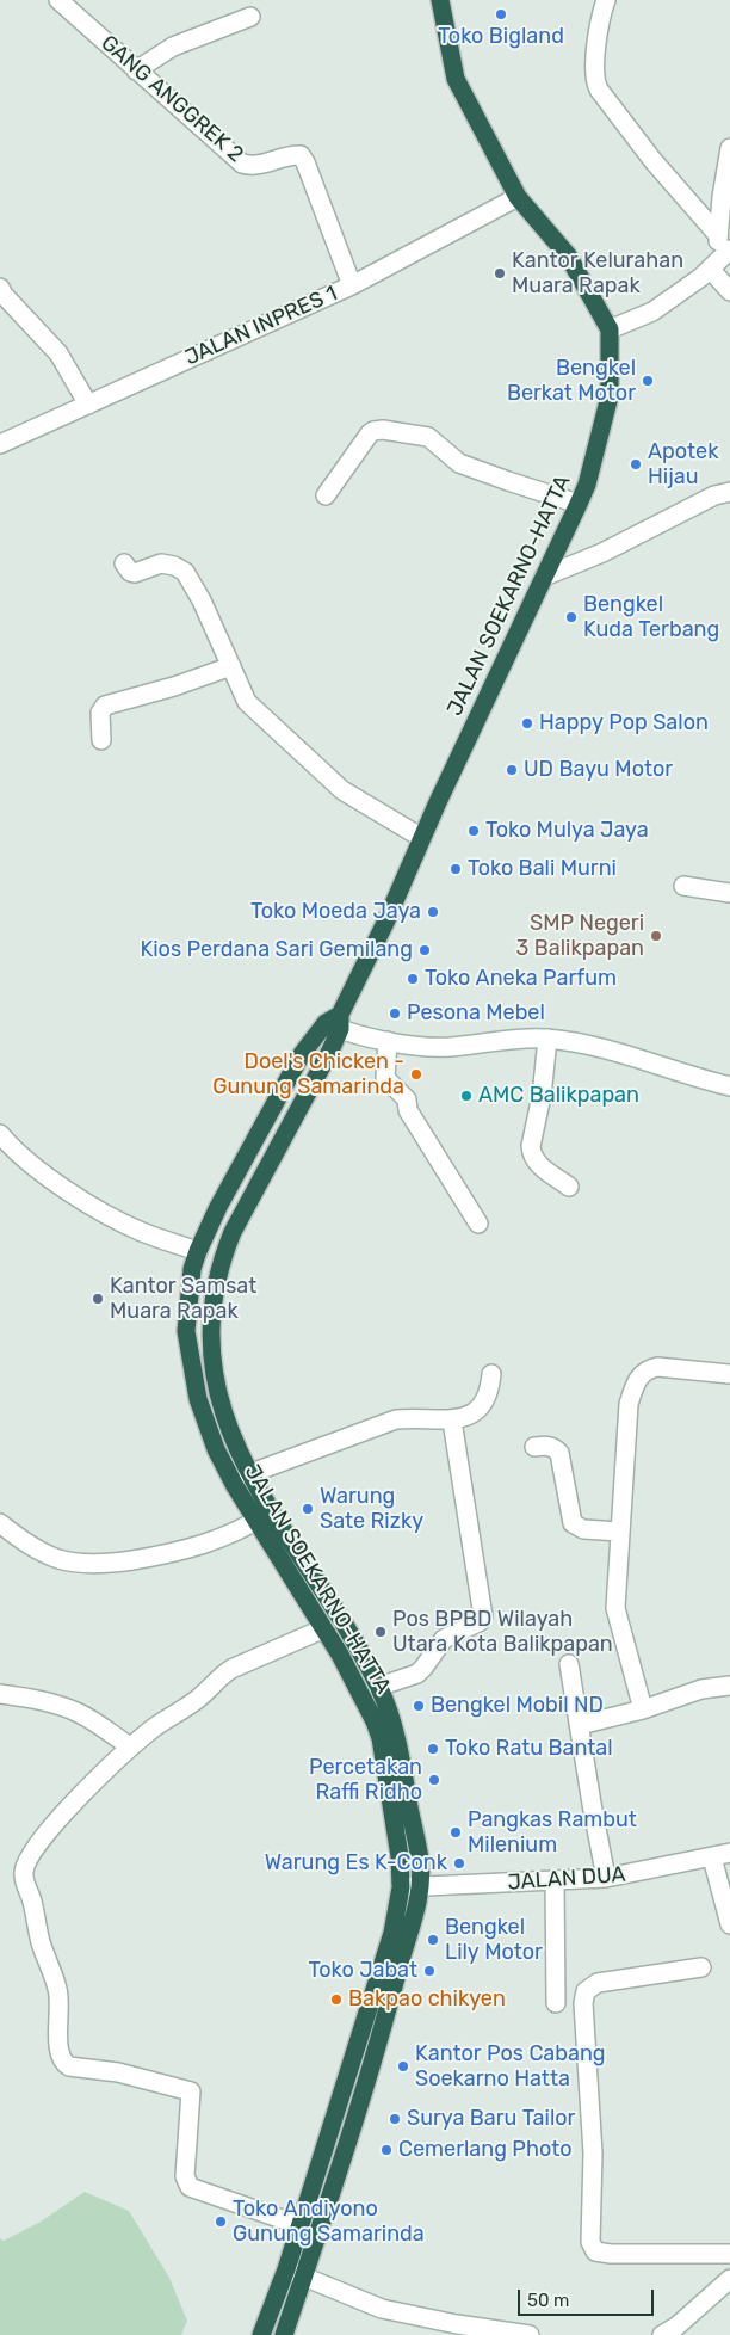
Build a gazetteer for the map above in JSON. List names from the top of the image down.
{
  "streets": {
    "highway": ["JALAN SOEKARNO-HATTA"],
    "street": ["GANG ANGGREK 2", "JALAN INPRES 1", "JALAN DUA"]
  },
  "crossings": [
    ["GANG ANGGREK 2", "JALAN INPRES 1"],
    ["JALAN INPRES 1", "JALAN SOEKARNO-HATTA"],
    ["JALAN SOEKARNO-HATTA", "JALAN DUA"]
  ],
  "places": [
    "Toko Bigland",
    "Kantor Kelurahan Muara Rapak",
    "Bengkel Berkat Motor",
    "Apotek Hijau",
    "Bengkel Kuda Terbang",
    "Happy Pop Salon",
    "UD Bayu Motor",
    "Toko Mulya Jaya",
    "Toko Bali Murni",
    "Toko Moeda Jaya",
    "SMP Negeri 3 Balikpapan",
    "Kios Perdana Sari Gemilang",
    "Toko Aneka Parfum",
    "Pesona Mebel",
    "Doel's Chicken - Gunung Samarinda",
    "AMC Balikpapan",
    "Kantor Samsat Muara Rapak",
    "Warung Sate Rizky",
    "Pos BPBD Wilayah Utara Kota Balikpapan",
    "Bengkel Mobil ND",
    "Toko Ratu Bantal",
    "Percetakan Raffi Ridho",
    "Pangkas Rambut Milenium",
    "Warung Es K-Conk",
    "Bengkel Lily Motor",
    "Toko Jabat",
    "Bakpao chikyen",
    "Kantor Pos Cabang Soekarno Hatta",
    "Surya Baru Tailor",
    "Cemerlang Photo",
    "Toko Andiyono Gunung Samarinda"
  ],
  "scale_bar": "50 m"
}
